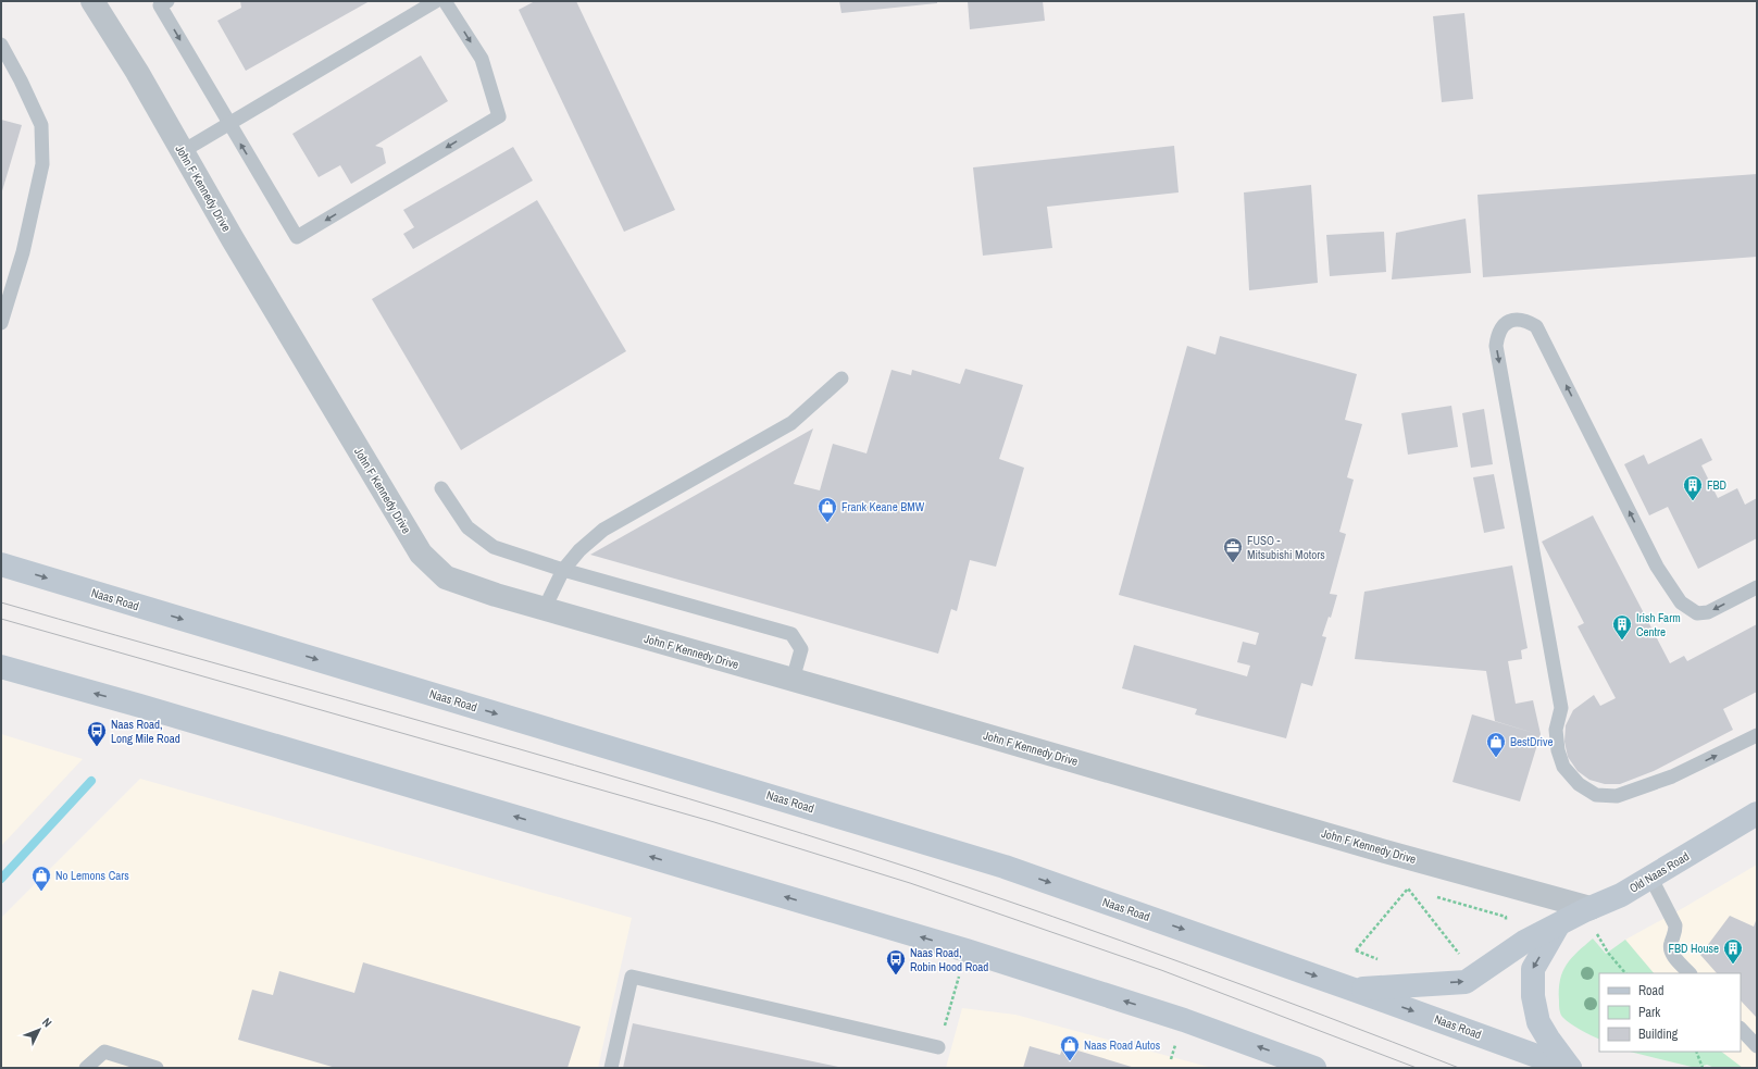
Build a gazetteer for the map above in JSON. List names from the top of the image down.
{
  "streets": {
    "main road": ["Naas Road", "Old Naas Road"],
    "street": ["John F Kennedy Drive"]
  },
  "crossings": [
    ["John F Kennedy Drive", "Old Naas Road"],
    ["Naas Road", "Old Naas Road"]
  ],
  "one_way": ["Old Naas Road"],
  "places": {
    "building": ["FBD", "Irish Farm Centre", "FBD House"],
    "shop": [
      "Frank Keane BMW",
      "BestDrive",
      "No Lemons Cars",
      "Naas Road Autos"
    ],
    "office": ["FUSO - Mitsubishi Motors"],
    "bus stop": ["Naas Road, Long Mile Road", "Naas Road, Robin Hood Road"]
  },
  "legend": ["Road", "Park", "Building"],
  "north": "top right"
}
